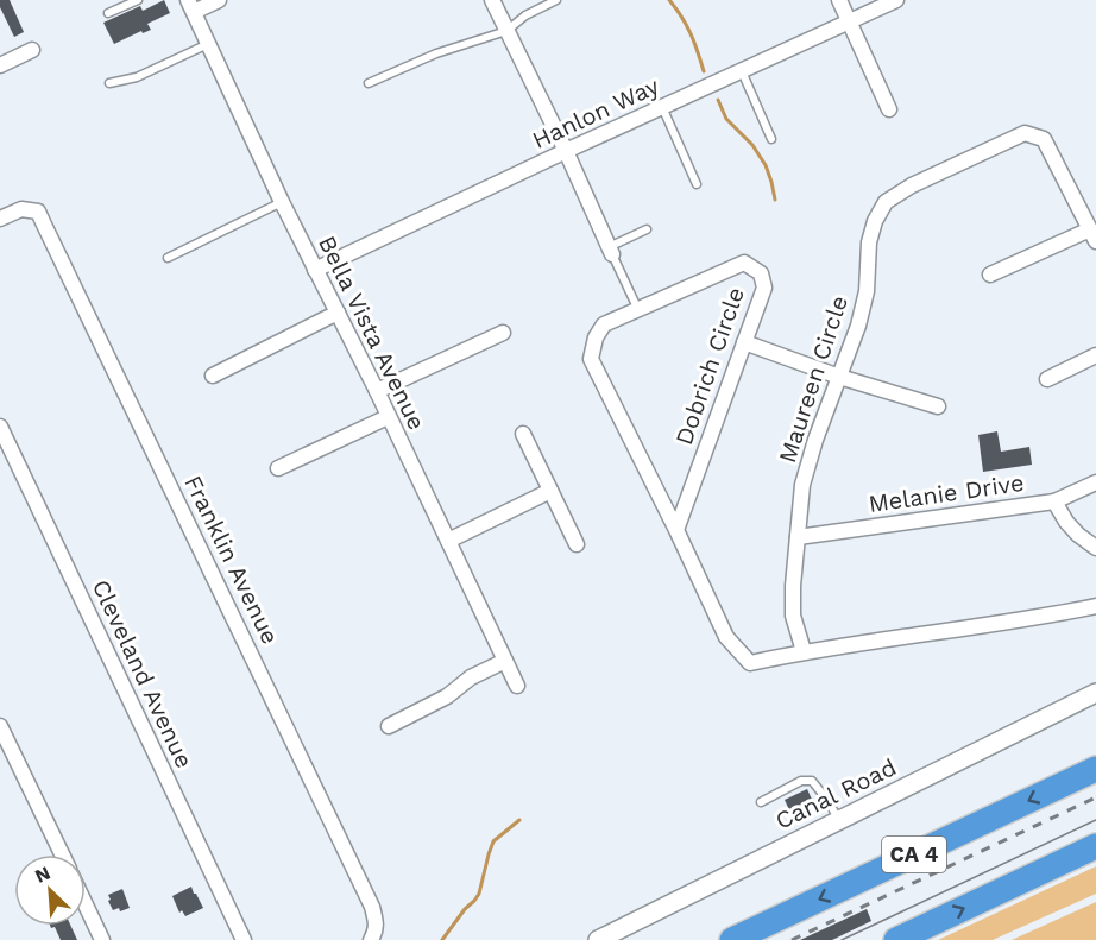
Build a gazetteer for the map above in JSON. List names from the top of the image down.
{
  "streets": {
    "highway": ["CA 4"],
    "street": [
      "Hanlon Way",
      "Bella Vista Avenue",
      "Dobrich Circle",
      "Maureen Circle",
      "Melanie Drive",
      "Franklin Avenue",
      "Cleveland Avenue",
      "Canal Road"
    ]
  },
  "crossings": [
    ["Hanlon Way", "Bella Vista Avenue"],
    ["Dobrich Circle", "Maureen Circle"],
    ["Maureen Circle", "Melanie Drive"]
  ],
  "north": "top left"
}
